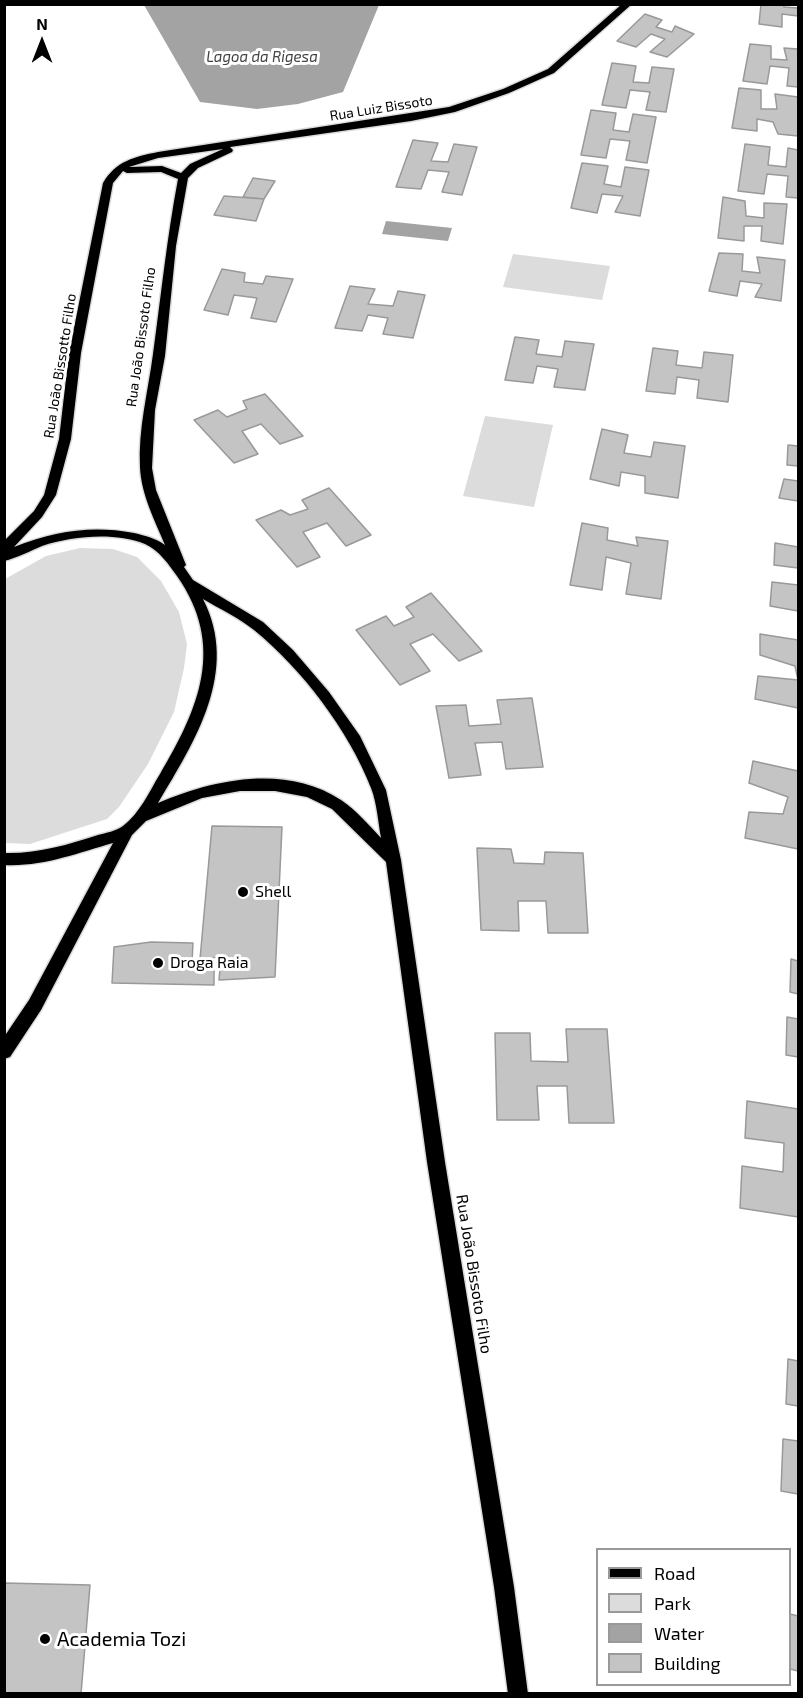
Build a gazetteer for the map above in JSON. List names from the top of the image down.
{
  "streets": {
    "main road": ["Rua Luiz Bissoto", "Rua João Bissoto Filho", "Rua João Bissotto Filho"]
  },
  "crossings": [
    ["Rua Luiz Bissoto", "Rua João Bissotto Filho"]
  ],
  "water": ["Lagoa da Rigesa"],
  "places": ["Shell", "Droga Raia", "Academia Tozi"],
  "legend": [
    "Road",
    "Park",
    "Water",
    "Building"
  ],
  "north": "top"
}
